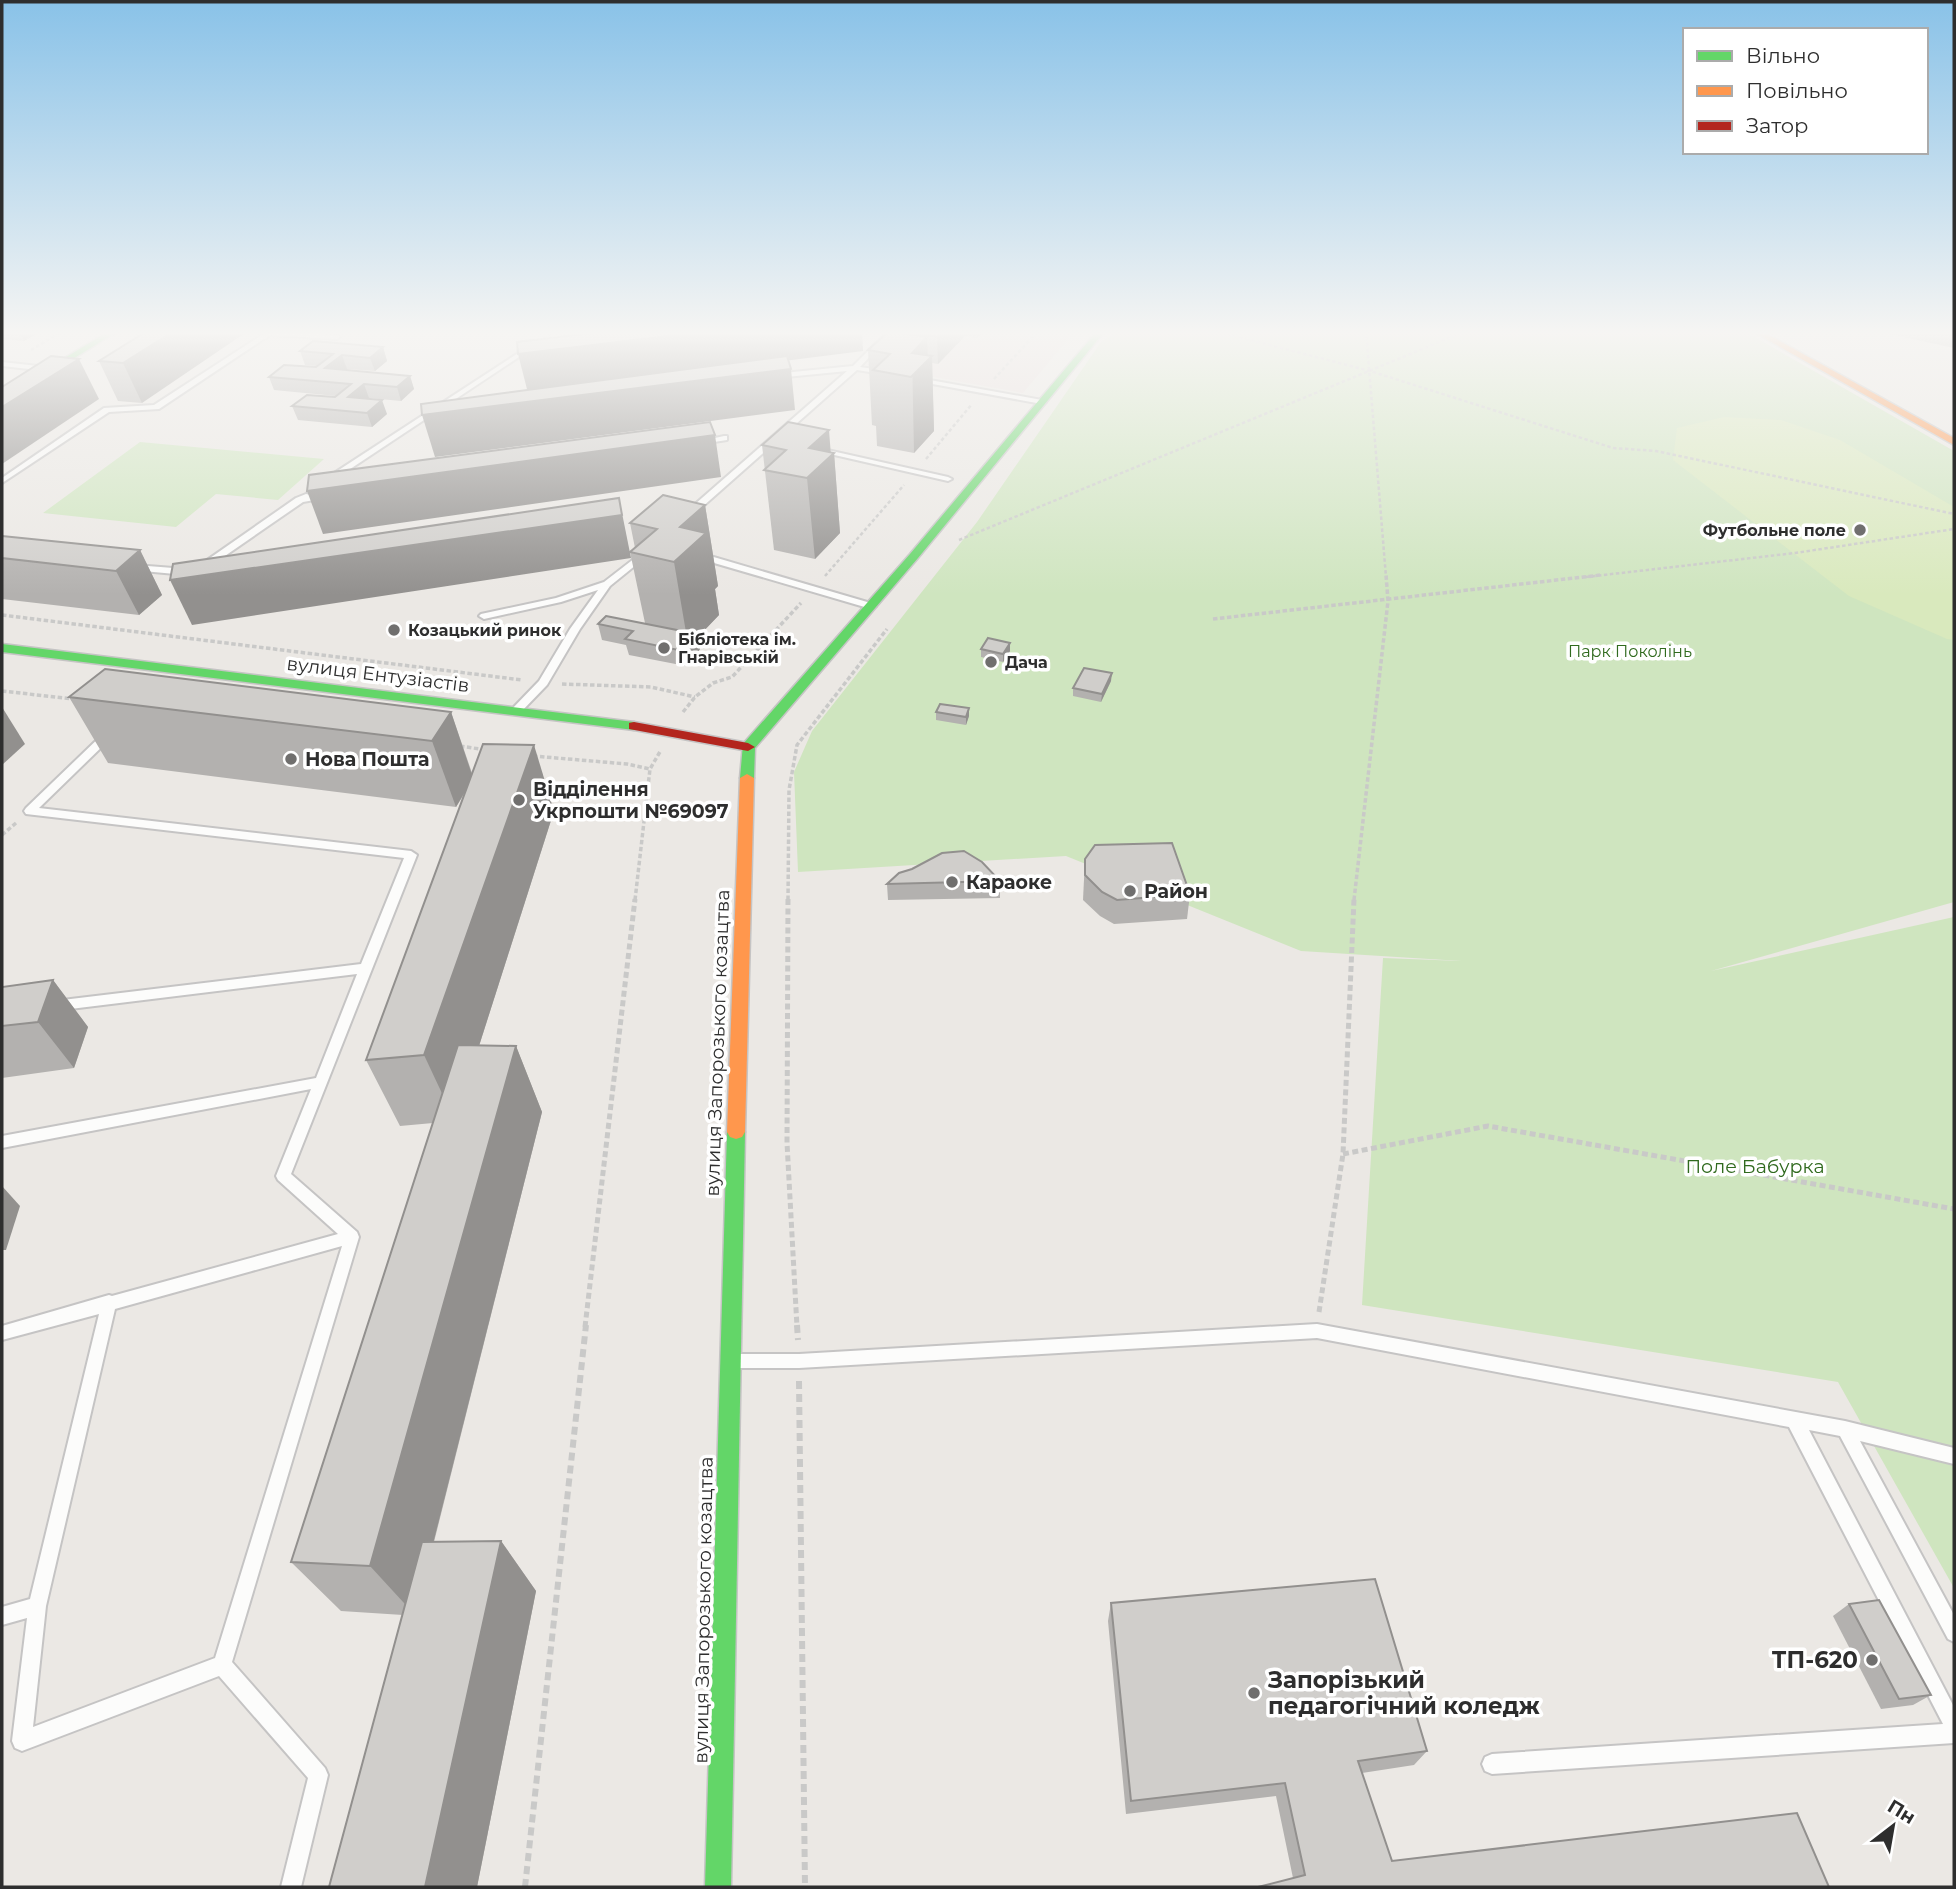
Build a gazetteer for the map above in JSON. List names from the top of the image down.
{
  "streets": {
    "street": ["вулиця Ентузіастів", "вулиця Запорозького козацтва"]
  },
  "crossings": [
    ["вулиця Ентузіастів", "вулиця Запорозького козацтва"]
  ],
  "parks": ["Парк Поколінь", "Поле Бабурка"],
  "places": [
    "Футбольне поле",
    "Козацький ринок",
    "Бібліотека ім. Гнарівській",
    "Дача",
    "Нова Пошта",
    "Відділення Укрпошти №69097",
    "Караоке",
    "Район",
    "ТП-620",
    "Запорізький педагогічний коледж"
  ],
  "legend": ["Вільно", "Повільно", "Затор"],
  "north": "top right"
}
